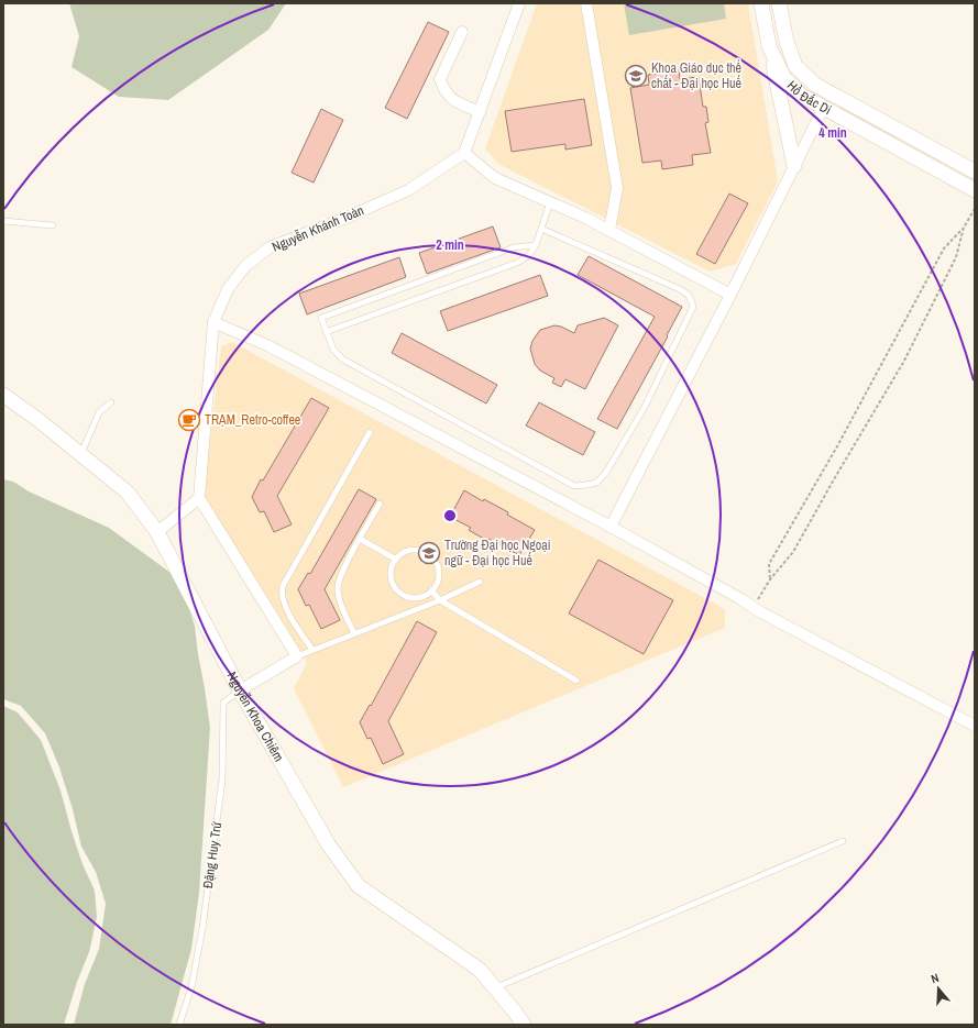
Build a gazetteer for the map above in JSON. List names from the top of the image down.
{
  "streets": {
    "street": ["Hồ Đắc Di", "Nguyễn Khánh Toàn", "Nguyễn Khoa Chiêm"],
    "lane": ["Đặng Huy Trứ"]
  },
  "crossings": [
    ["Nguyễn Khoa Chiêm", "Đặng Huy Trứ"]
  ],
  "places": {
    "school or university": ["Khoa Giáo dục thể chất - Đại học Huế", "Trường Đại học Ngoại ngữ - Đại học Huế"],
    "cafe": ["TRẠM_Retro-coffee"]
  },
  "north": "top",
  "rings": ["4 min", "2 min"]
}
